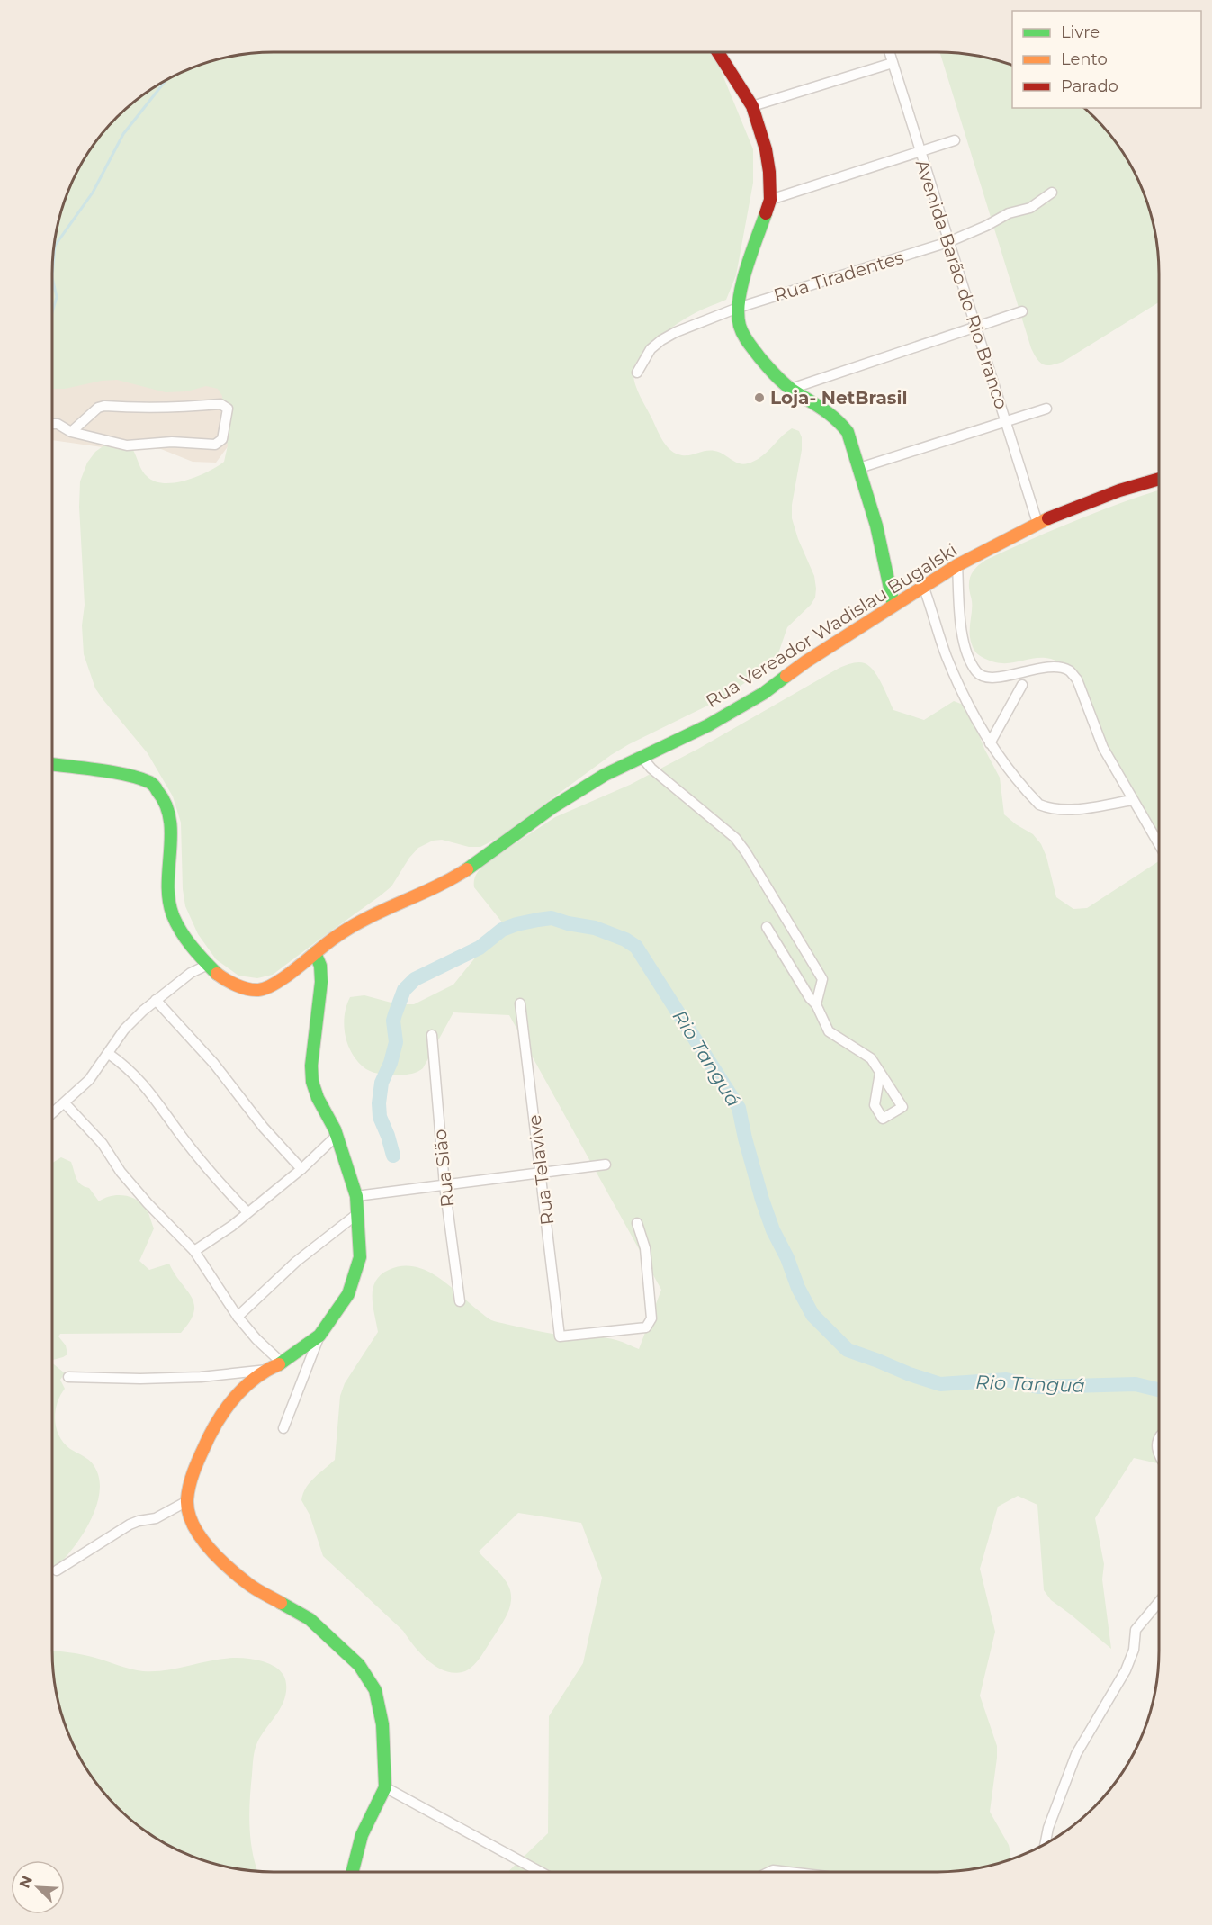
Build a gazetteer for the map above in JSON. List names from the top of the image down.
{
  "streets": {
    "street": [
      "Rua Tiradentes",
      "Avenida Barão do Rio Branco",
      "Rua Vereador Wadislau Bugalski",
      "Rua Sião",
      "Rua Telavive"
    ]
  },
  "crossings": [
    ["Rua Tiradentes", "Avenida Barão do Rio Branco"],
    ["Avenida Barão do Rio Branco", "Rua Vereador Wadislau Bugalski"]
  ],
  "water": ["Rio Tanguá"],
  "places": ["Loja- NetBrasil"],
  "legend": ["Livre", "Lento", "Parado"],
  "north": "top left"
}
